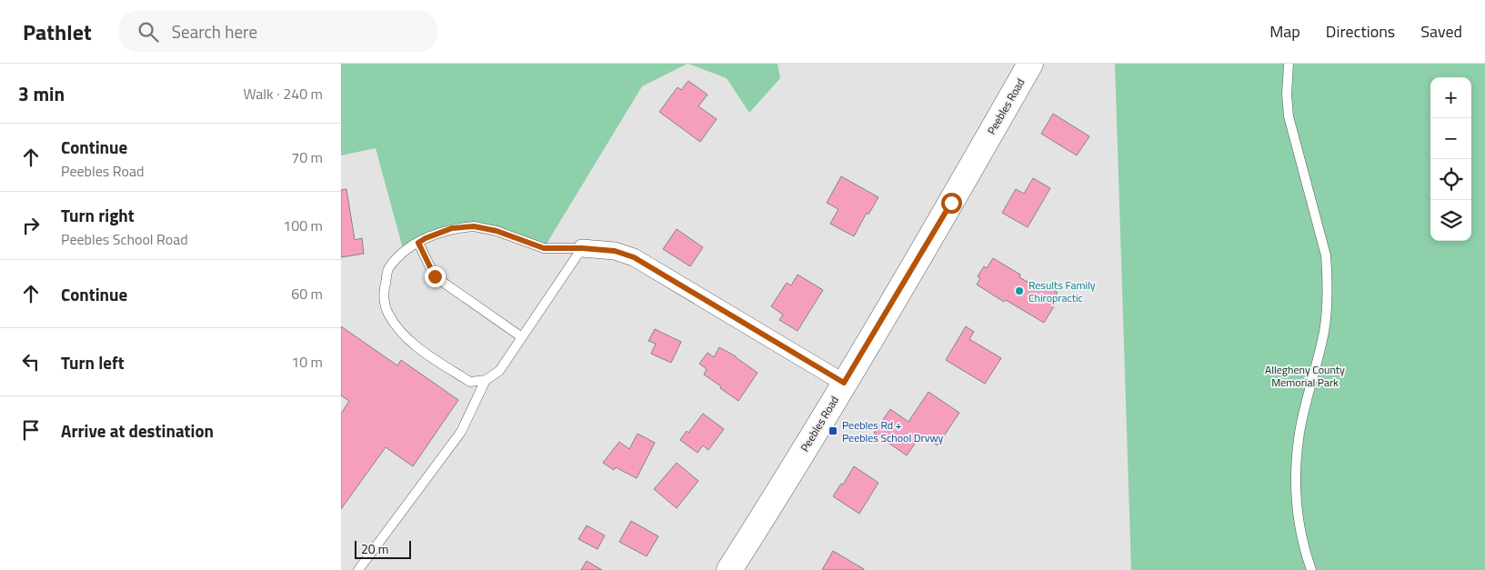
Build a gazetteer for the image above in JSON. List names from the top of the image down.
{
  "streets": {
    "main road": ["Peebles Road"]
  },
  "parks": ["Allegheny County Memorial Park"],
  "places": {
    "other": ["Results Family Chiropractic"],
    "transit": ["Peebles Rd + Peebles School Drvwy"]
  },
  "scale_bar": "20 m",
  "page": {
    "header": "Pathlet",
    "search": "Search here",
    "nav": ["Map", "Directions", "Saved"],
    "heading": ["3 min", "Walk · 240 m"],
    "map_buttons": ["+", "−"],
    "list": [
      ["Continue", "Peebles Road", "70 m"],
      ["Turn right", "Peebles School Road", "100 m"],
      ["Continue", "60 m"],
      ["Turn left", "10 m"],
      "Arrive at destination"
    ],
    "scale": "20 m"
  }
}
